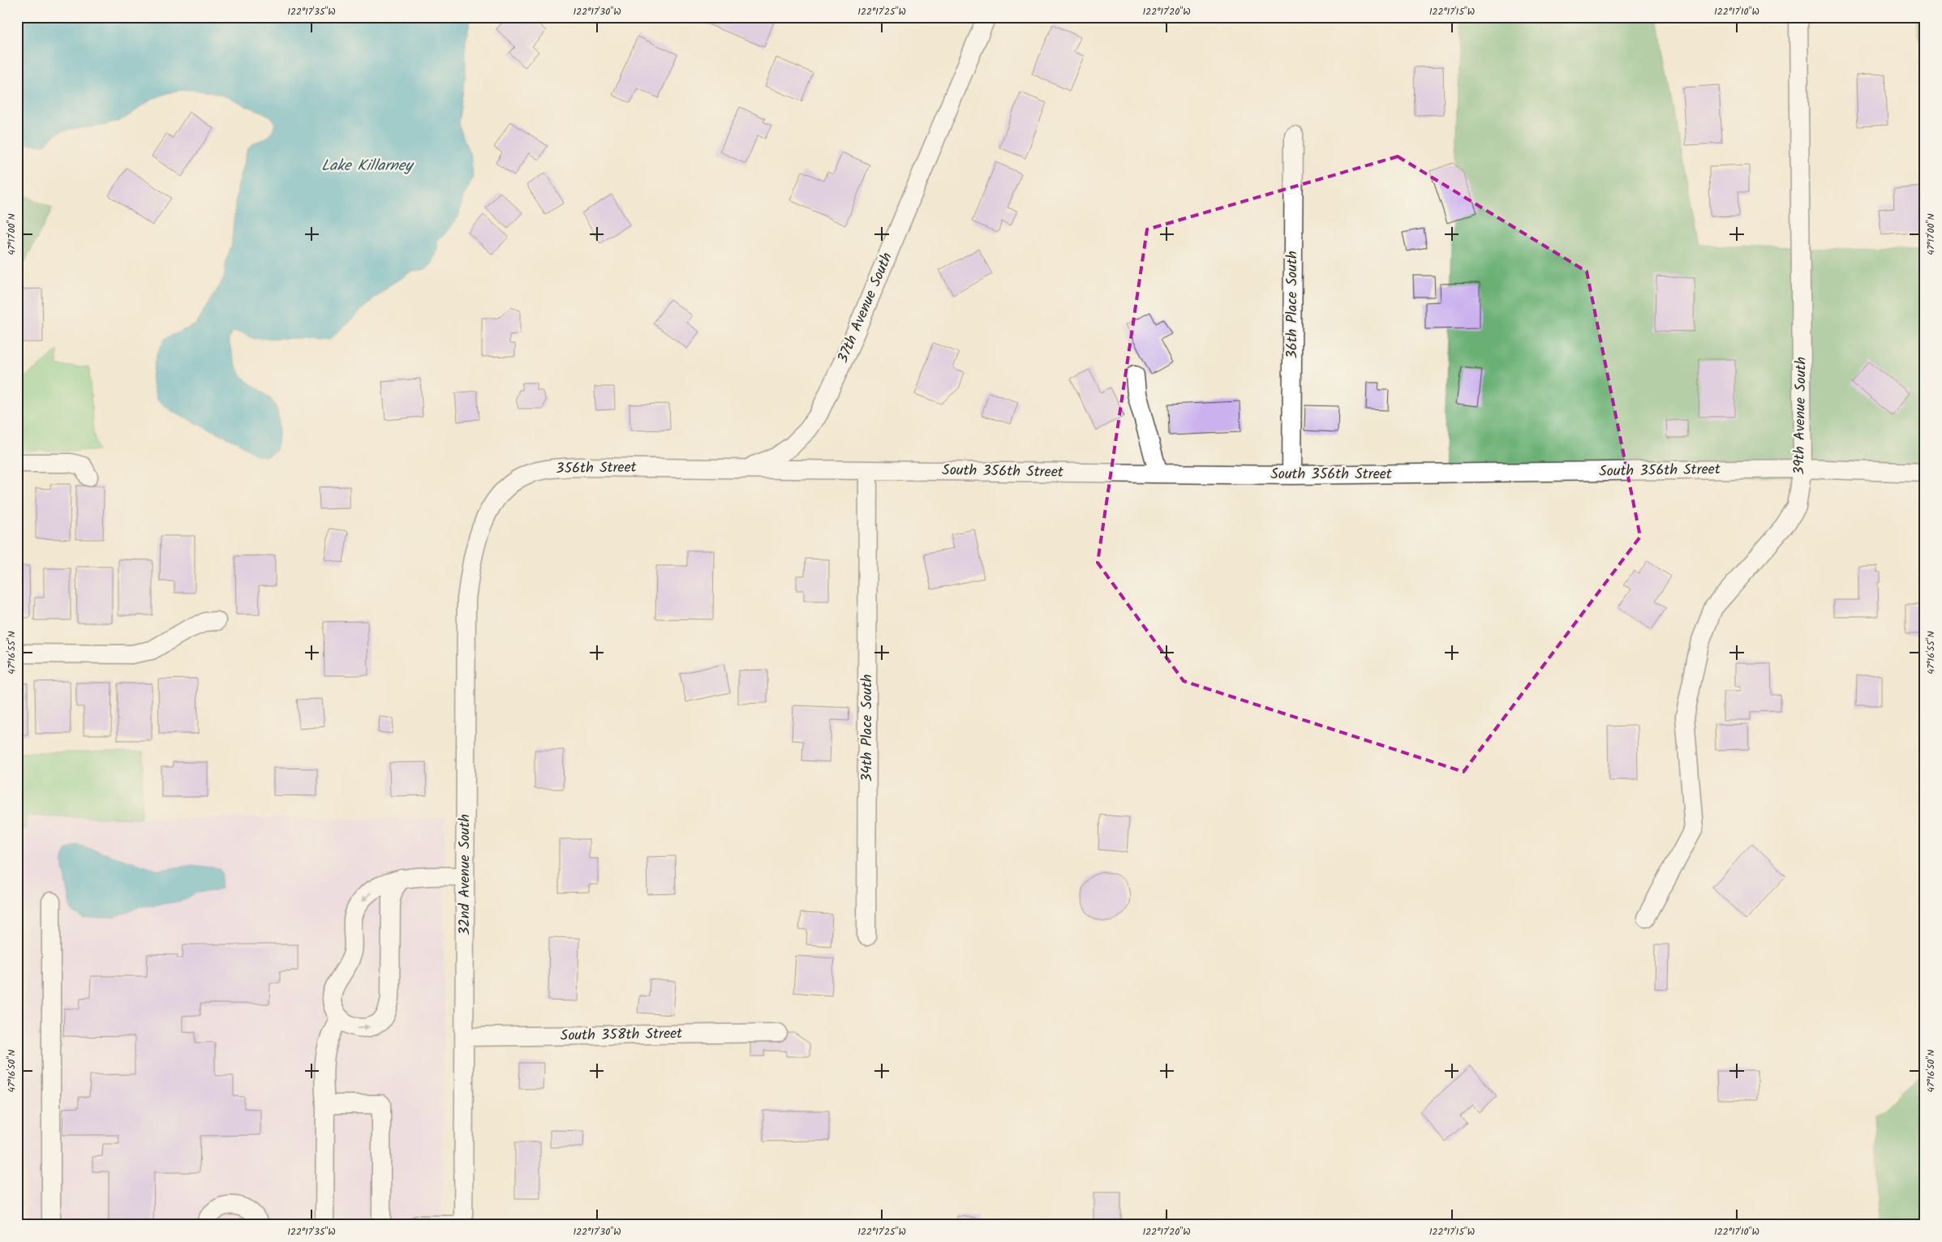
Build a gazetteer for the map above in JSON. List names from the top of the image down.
{
  "streets": {
    "street": [
      "36th Place South",
      "37th Avenue South",
      "39th Avenue South",
      "356th Street",
      "South 356th Street",
      "34th Place South",
      "32nd Avenue South",
      "South 358th Street"
    ]
  },
  "crossings": [
    ["36th Place South", "South 356th Street"],
    ["37th Avenue South", "356th Street"],
    ["37th Avenue South", "South 356th Street"],
    ["39th Avenue South", "South 356th Street"],
    ["356th Street", "South 356th Street"],
    ["356th Street", "32nd Avenue South"],
    ["South 356th Street", "34th Place South"],
    ["32nd Avenue South", "South 358th Street"]
  ],
  "water": ["Lake Killarney"],
  "coordinates": [
    "122°17'35\"W",
    "122°17'30\"W",
    "122°17'25\"W",
    "122°17'20\"W",
    "122°17'15\"W",
    "122°17'10\"W",
    "47°17'00\"N",
    "47°16'55\"N",
    "47°16'50\"N"
  ]
}
